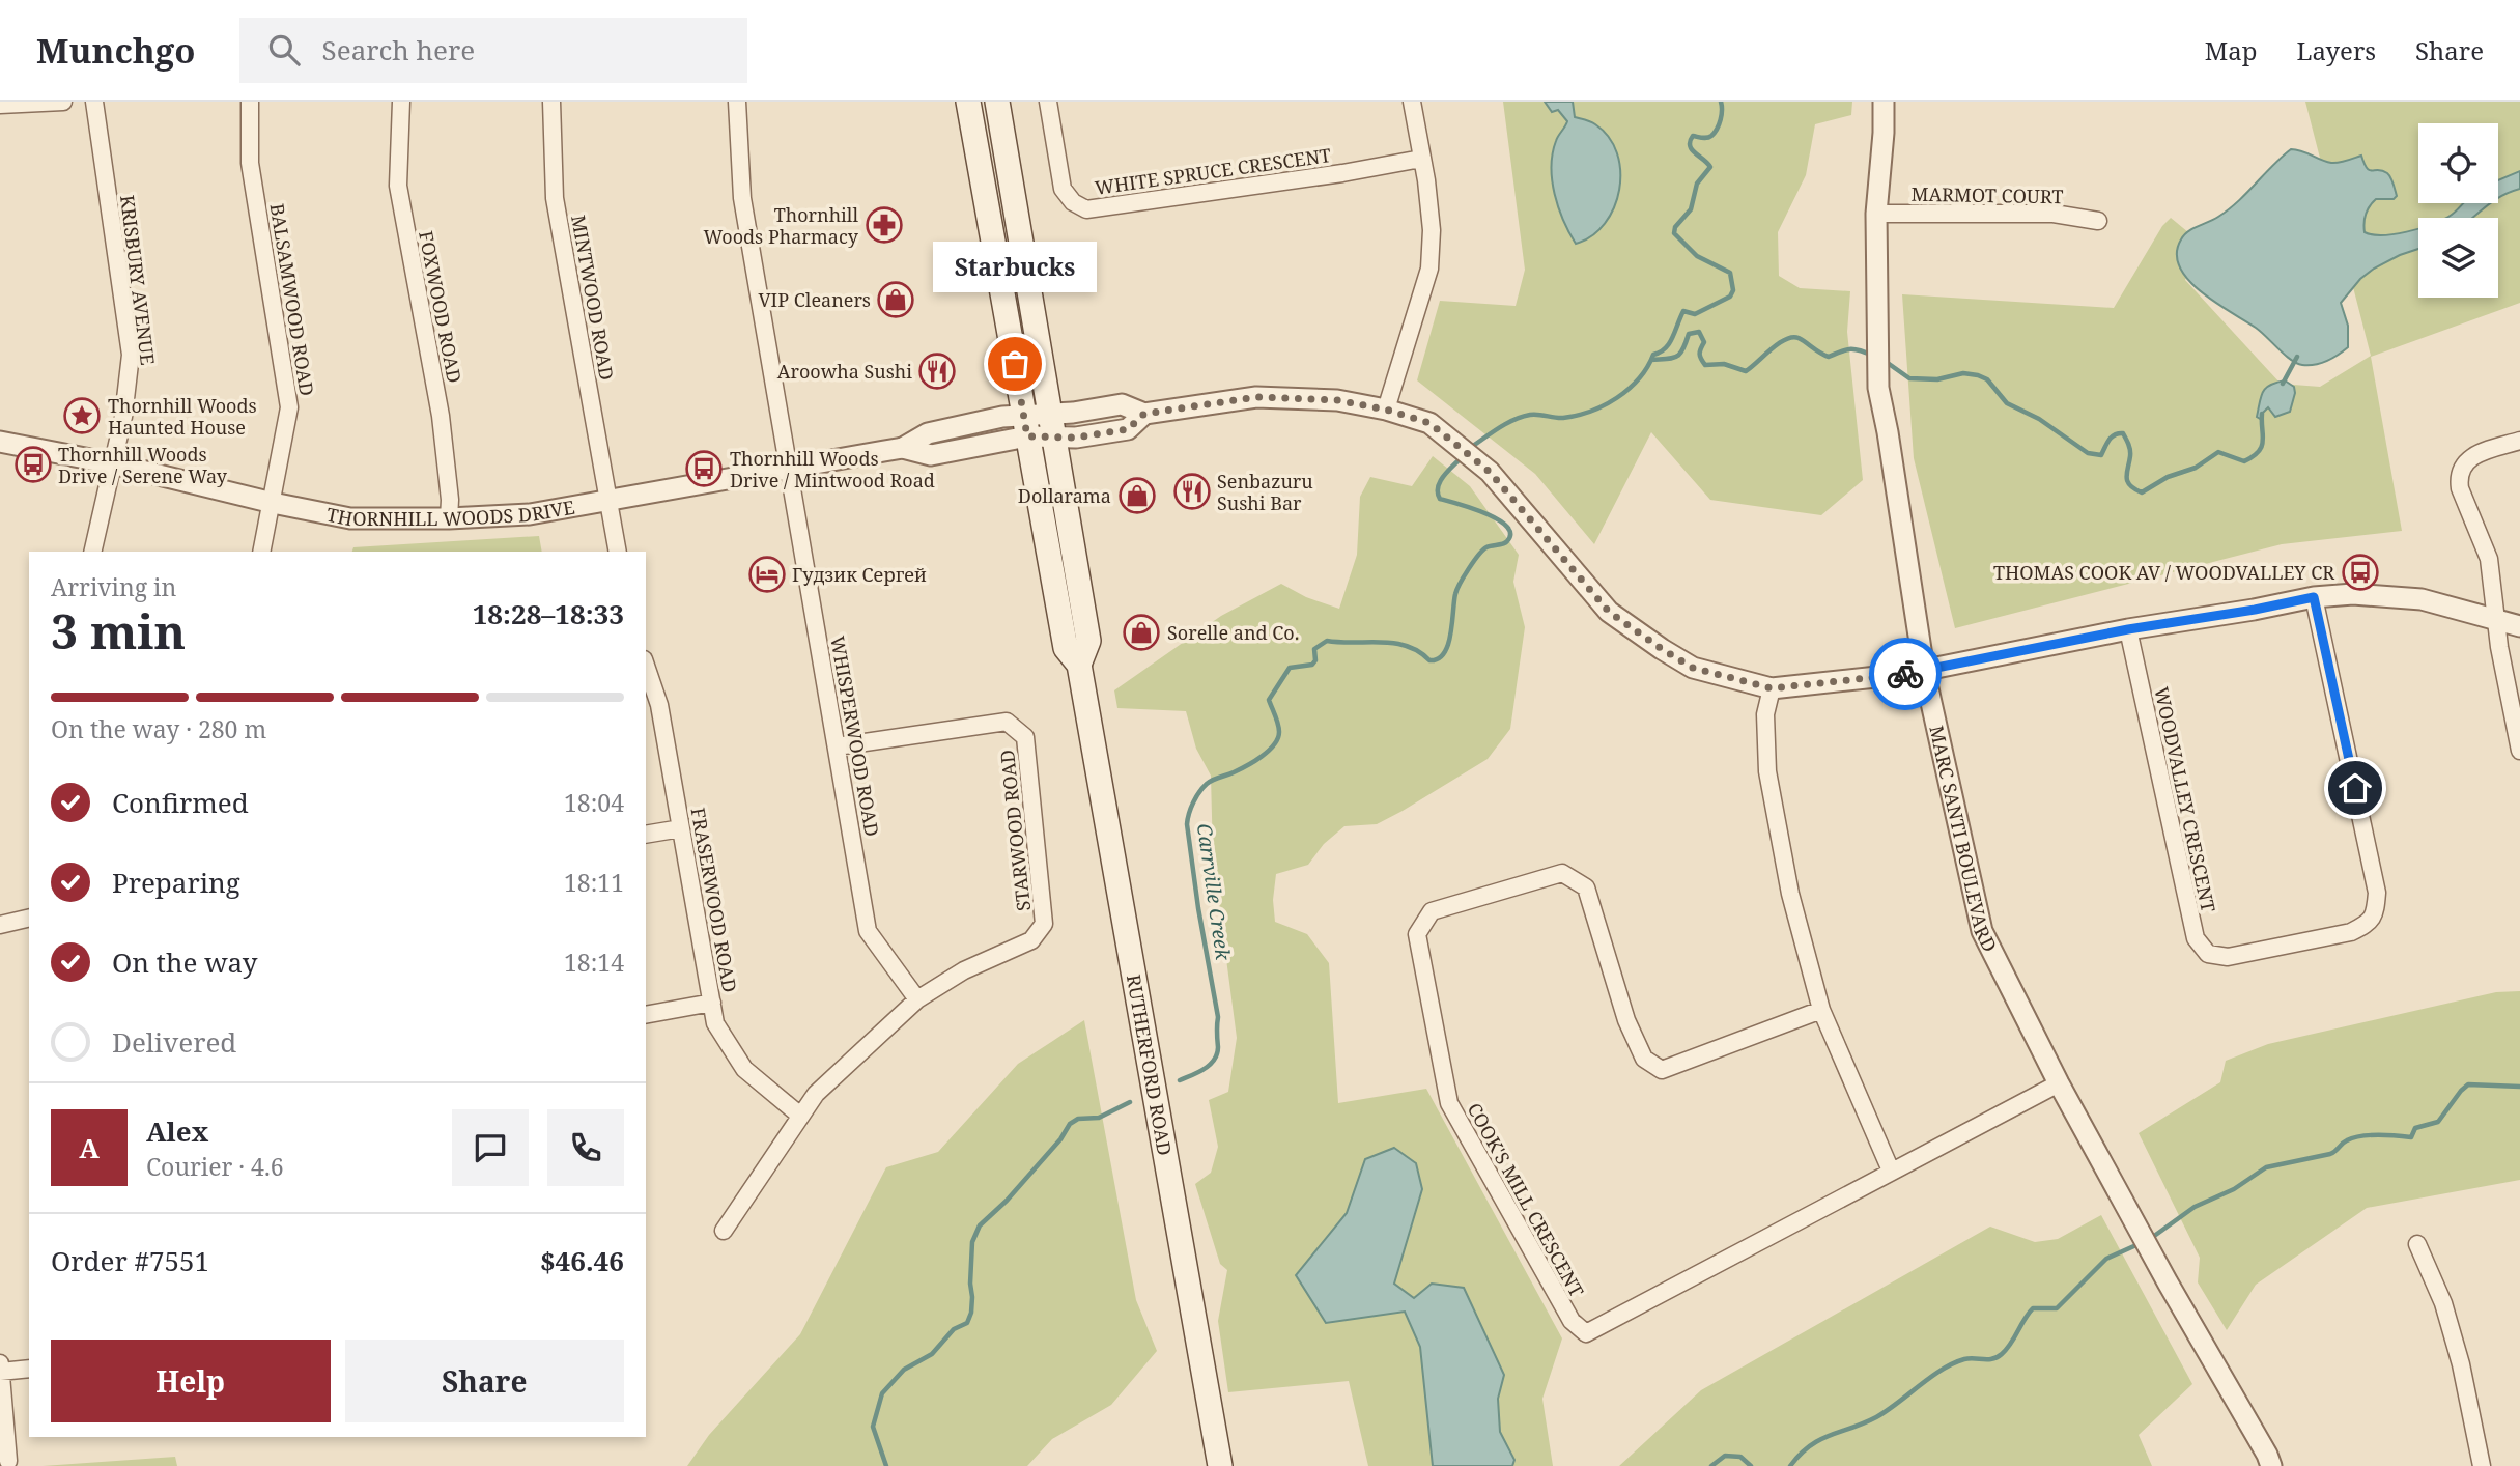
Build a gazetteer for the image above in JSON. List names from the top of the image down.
{
  "streets": {
    "main road": ["RUTHERFORD ROAD"],
    "street": [
      "WHITE SPRUCE CRESCENT",
      "MARMOT COURT",
      "KRISBURY AVENUE",
      "MINTWOOD ROAD",
      "BALSAMWOOD ROAD",
      "FOXWOOD ROAD",
      "THORNHILL WOODS DRIVE",
      "WHISPERWOOD ROAD",
      "WOODVALLEY CRESCENT",
      "STARWOOD ROAD",
      "MARC SANTI BOULEVARD",
      "FRASERWOOD ROAD",
      "COOK'S MILL CRESCENT"
    ]
  },
  "crossings": [
    ["MARMOT COURT", "MARC SANTI BOULEVARD"],
    ["KRISBURY AVENUE", "THORNHILL WOODS DRIVE"],
    ["MINTWOOD ROAD", "THORNHILL WOODS DRIVE"],
    ["BALSAMWOOD ROAD", "THORNHILL WOODS DRIVE"],
    ["FOXWOOD ROAD", "THORNHILL WOODS DRIVE"],
    ["THORNHILL WOODS DRIVE", "WHISPERWOOD ROAD"],
    ["THORNHILL WOODS DRIVE", "RUTHERFORD ROAD"],
    ["WHISPERWOOD ROAD", "STARWOOD ROAD"],
    ["STARWOOD ROAD", "FRASERWOOD ROAD"],
    ["MARC SANTI BOULEVARD", "COOK'S MILL CRESCENT"]
  ],
  "water": ["Carrville Creek"],
  "places": {
    "pharmacy": ["Thornhill Woods Pharmacy"],
    "shop": ["VIP Cleaners", "Dollarama", "Sorelle and Co."],
    "other": ["Starbucks"],
    "restaurant": ["Aroowha Sushi", "Senbazuru Sushi Bar"],
    "place": ["Thornhill Woods Haunted House"],
    "bus stop": ["Thornhill Woods Drive / Serene Way", "Thornhill Woods Drive / Mintwood Road", "THOMAS COOK AV / WOODVALLEY CR"],
    "hotel": ["Гудзик Сергей"]
  },
  "page": {
    "header": "Munchgo",
    "search": "Search here",
    "nav": ["Map", "Layers", "Share"],
    "bubble": "Starbucks",
    "heading": ["3 min", "Arriving in", "18:28–18:33"],
    "panel": [
      "Alex",
      "Courier · 4.6",
      "Order #7551",
      "$46.46"
    ],
    "bar": "On the way · 280 m",
    "list": [
      ["Confirmed", "18:04"],
      ["Preparing", "18:11"],
      ["On the way", "18:14"],
      "Delivered"
    ],
    "round": "A",
    "buttons": ["Help", "Share"]
  }
}
